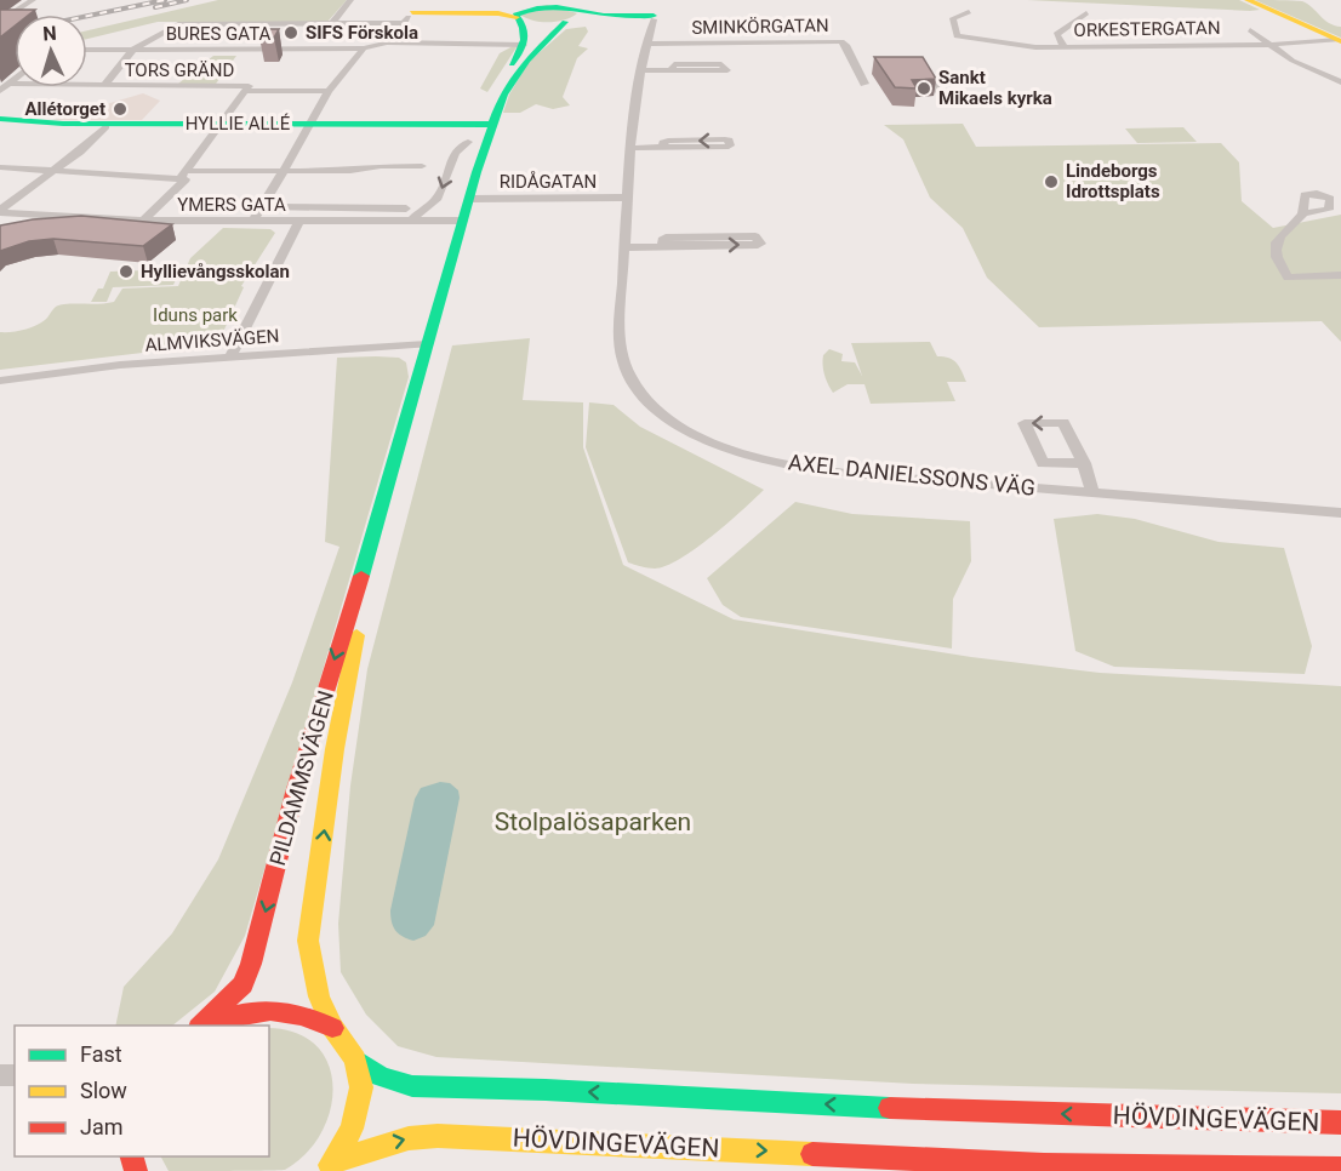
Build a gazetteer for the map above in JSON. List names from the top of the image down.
{
  "streets": {
    "main road": ["HYLLIE ALLÉ", "PILDAMMSVÄGEN", "HÖVDINGEVÄGEN"],
    "street": [
      "SMINKÖRGATAN",
      "ORKESTERGATAN",
      "BURES GATA",
      "TORS GRÄND",
      "RIDÅGATAN",
      "YMERS GATA",
      "ALMVIKSVÄGEN",
      "AXEL DANIELSSONS VÄG"
    ]
  },
  "crossings": [
    ["SMINKÖRGATAN", "AXEL DANIELSSONS VÄG"],
    ["TORS GRÄND", "HYLLIE ALLÉ"],
    ["TORS GRÄND", "YMERS GATA"],
    ["HYLLIE ALLÉ", "PILDAMMSVÄGEN"],
    ["RIDÅGATAN", "AXEL DANIELSSONS VÄG"],
    ["RIDÅGATAN", "PILDAMMSVÄGEN"],
    ["YMERS GATA", "PILDAMMSVÄGEN"],
    ["ALMVIKSVÄGEN", "PILDAMMSVÄGEN"],
    ["PILDAMMSVÄGEN", "HÖVDINGEVÄGEN"]
  ],
  "parks": ["Iduns park", "Stolpalösaparken"],
  "places": [
    "SIFS Förskola",
    "Sankt Mikaels kyrka",
    "Allétorget",
    "Lindeborgs Idrottsplats",
    "Hyllievångsskolan"
  ],
  "legend": ["Fast", "Slow", "Jam"],
  "north": "top"
}
